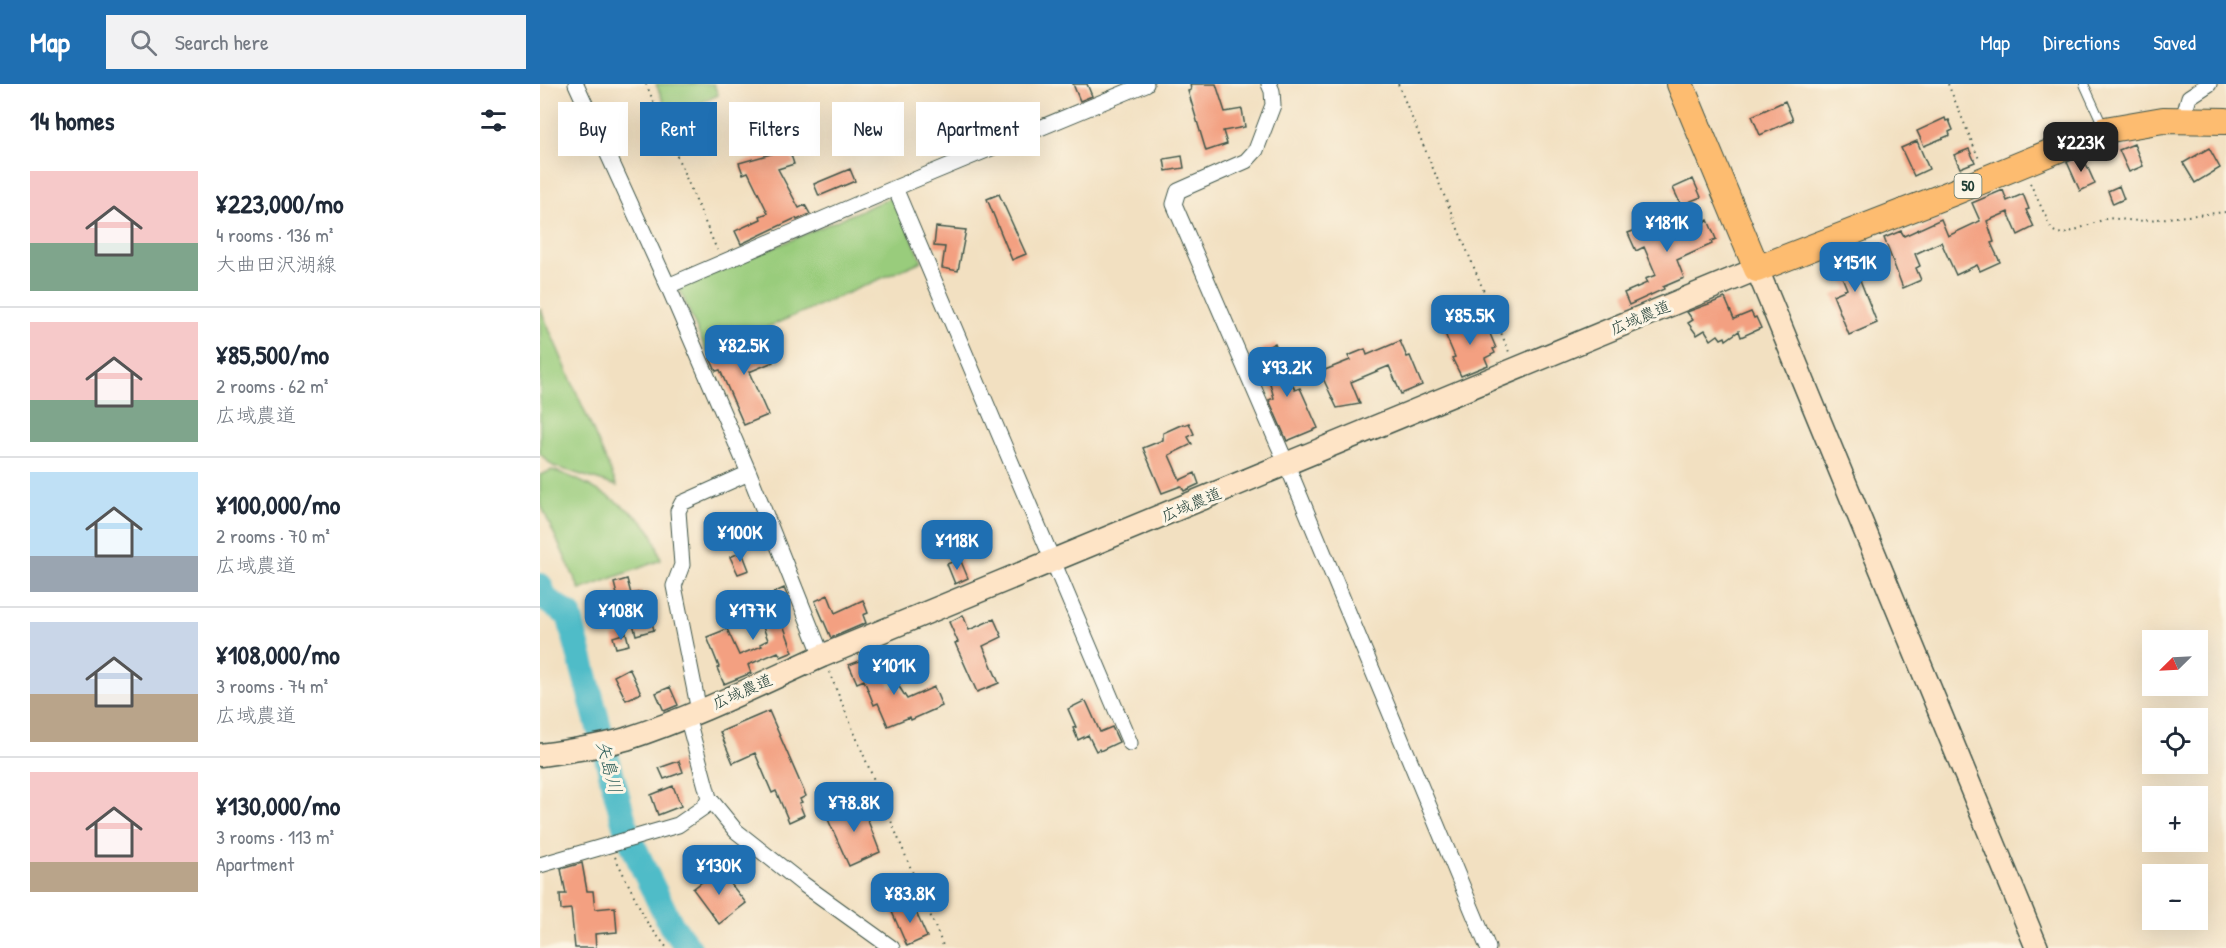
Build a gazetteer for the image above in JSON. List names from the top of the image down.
{
  "streets": {
    "main road": ["50"],
    "street": ["広域農道"]
  },
  "crossings": [
    ["50", "広域農道"]
  ],
  "water": ["矢島川"],
  "north": "bottom left",
  "page": {
    "header": "Map",
    "search": "Search here",
    "nav": ["Map", "Directions", "Saved"],
    "heading": "14 homes",
    "chip": [
      "Buy",
      "Rent",
      "Filters",
      "New",
      "Apartment"
    ],
    "price": [
      "¥223K",
      "¥181K",
      "¥151K",
      "¥85.5K",
      "¥82.5K",
      "¥93.2K",
      "¥100K",
      "¥118K",
      "¥108K",
      "¥177K",
      "¥101K",
      "¥78.8K",
      "¥130K",
      "¥83.8K"
    ],
    "list": [
      {
        "name": "¥223,000/mo",
        "note": "4 rooms · 136 m² · 大曲田沢湖線"
      },
      {
        "name": "¥85,500/mo",
        "note": "2 rooms · 62 m² · 広域農道"
      },
      {
        "name": "¥100,000/mo",
        "note": "2 rooms · 70 m² · 広域農道"
      },
      {
        "name": "¥108,000/mo",
        "note": "3 rooms · 74 m² · 広域農道"
      },
      {
        "name": "¥130,000/mo",
        "note": "3 rooms · 113 m² · Apartment"
      }
    ],
    "map_buttons": ["+", "−"]
  }
}
